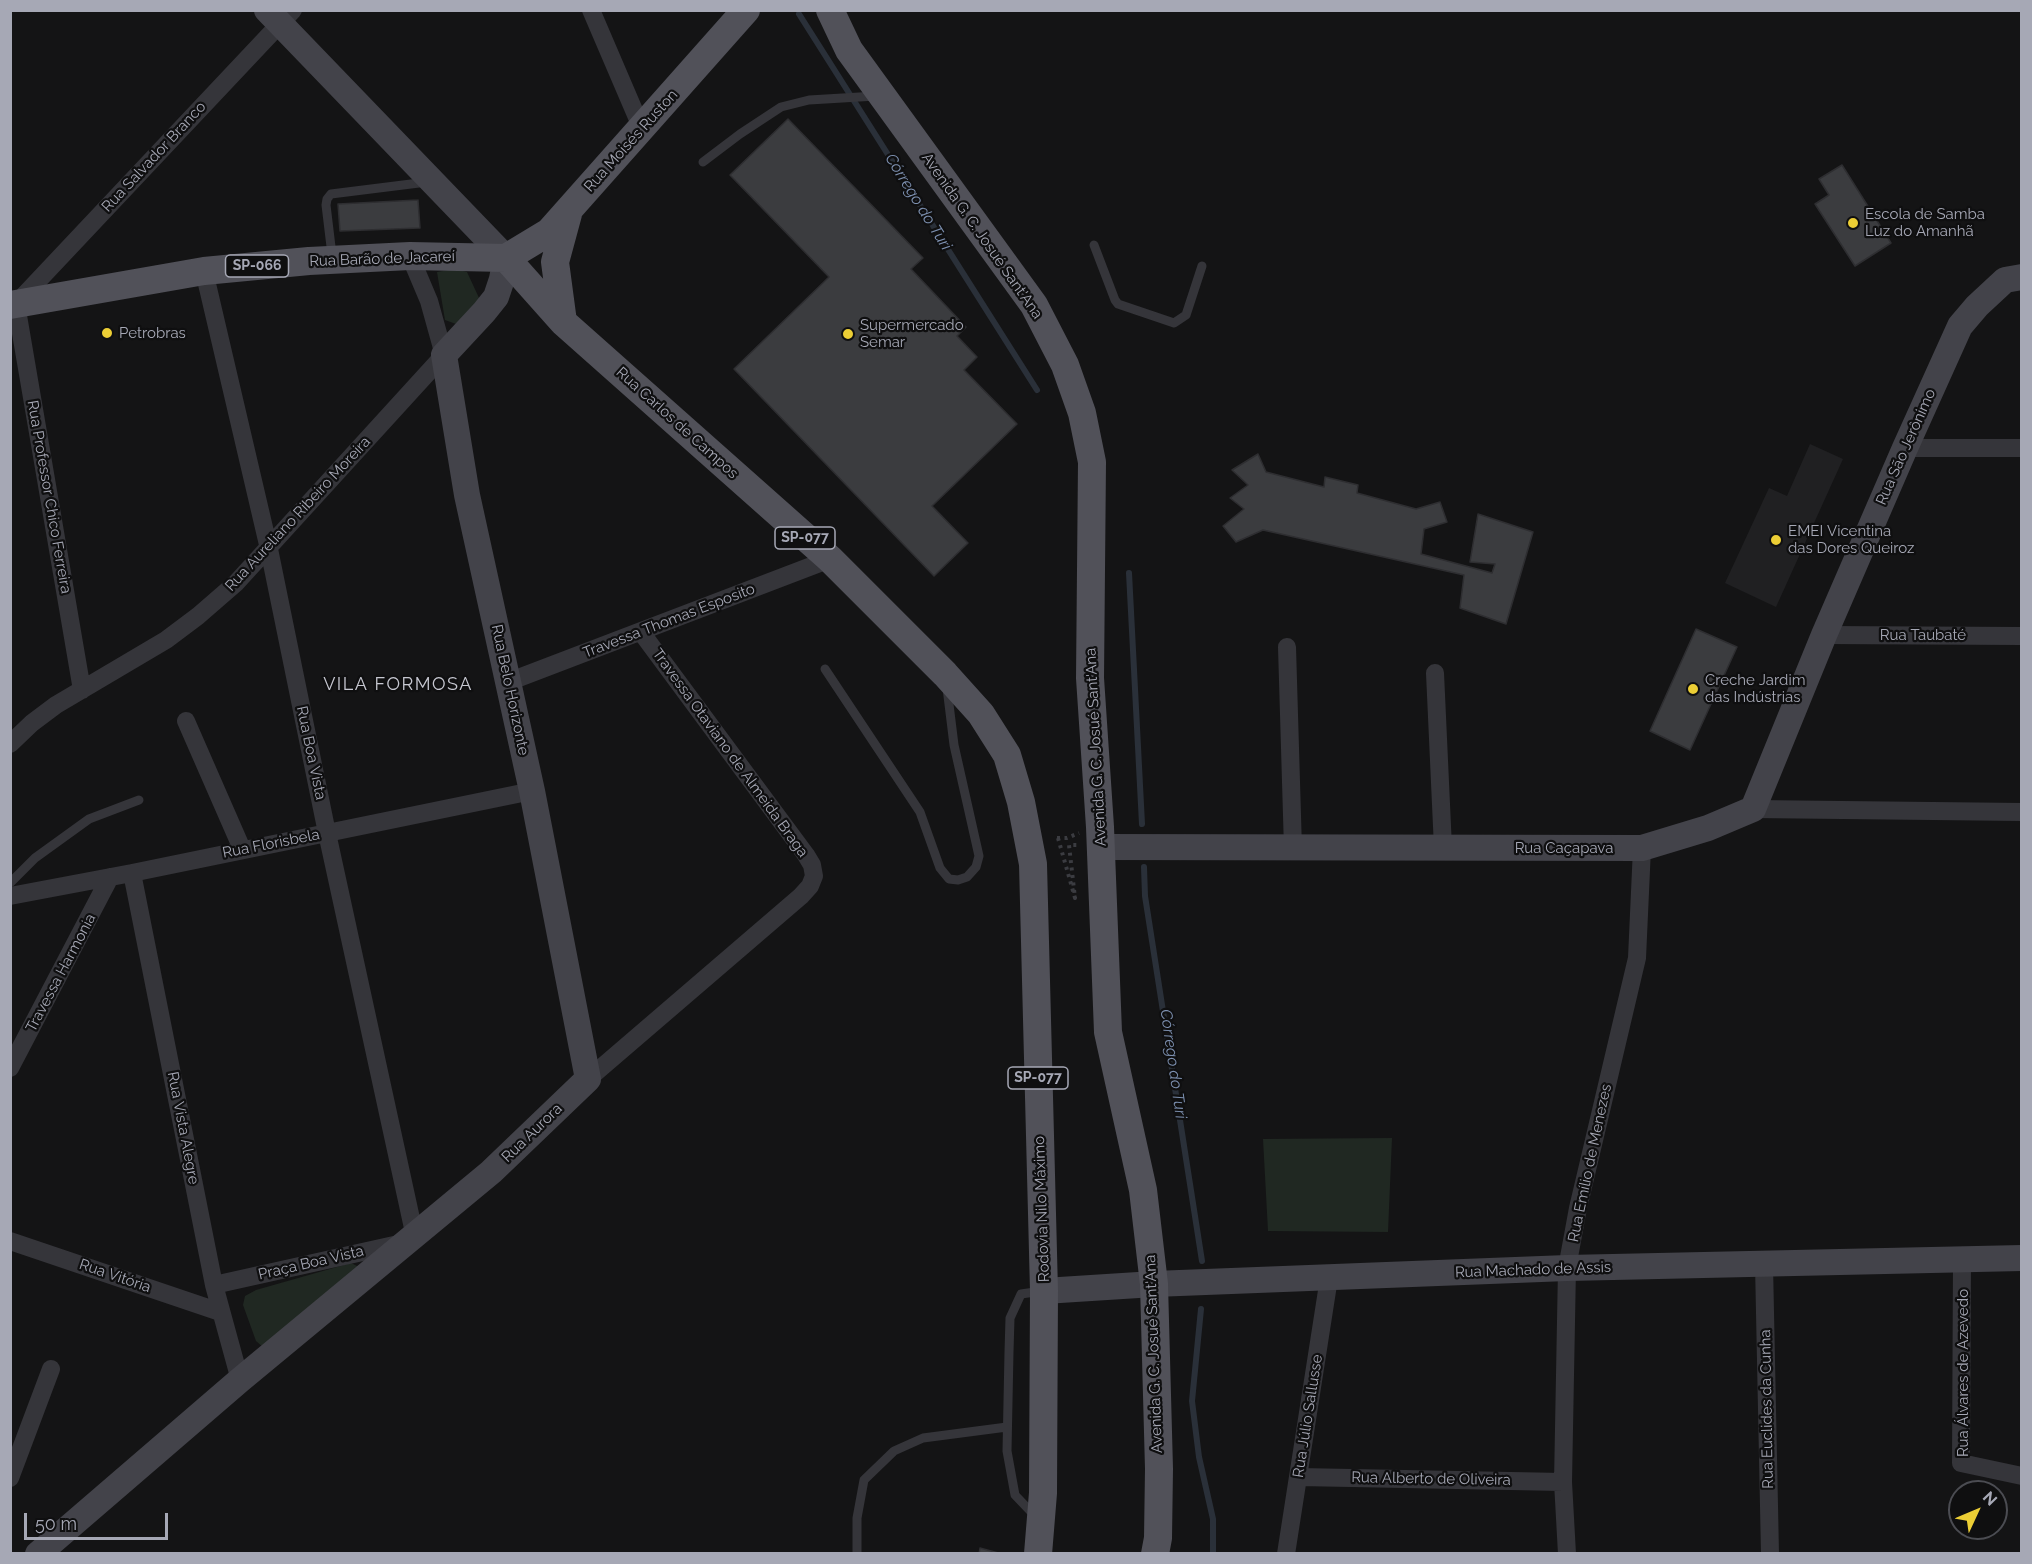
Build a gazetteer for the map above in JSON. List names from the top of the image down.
{
  "streets": {
    "main road": [
      "Rua Moisés Ruston",
      "Avenida G. C. Josué Sant'Ana",
      "Rua Barão de Jacareí",
      "SP-066",
      "Rua Carlos de Campos",
      "SP-077",
      "Rodovia Nilo Máximo"
    ],
    "street": [
      "Rua Salvador Branco",
      "Rua São Jerônimo",
      "Rua Professor Chico Ferreira",
      "Rua Aureliano Ribeiro Moreira",
      "Travessa Thomas Esposito",
      "Rua Taubaté",
      "Rua Belo Horizonte",
      "Rua Boa Vista",
      "Travessa Otaviano de Almeida Braga",
      "Rua Florisbela",
      "Rua Caçapava",
      "Travessa Harmonia",
      "Rua Vista Alegre",
      "Rua Aurora",
      "Rua Emílio de Menezes",
      "Praça Boa Vista",
      "Rua Machado de Assis",
      "Rua Vitória",
      "Rua Álvares de Azevedo",
      "Rua Euclides da Cunha",
      "Rua Júlio Sallusse",
      "Rua Alberto de Oliveira"
    ]
  },
  "crossings": [
    ["Rua Moisés Ruston", "Rua Barão de Jacareí"],
    ["Rua Moisés Ruston", "Rua Carlos de Campos"],
    ["Rua Moisés Ruston", "Rua Aureliano Ribeiro Moreira"],
    ["Rua Salvador Branco", "Rua Barão de Jacareí"],
    ["Rua Salvador Branco", "Rua Carlos de Campos"],
    ["Rua Salvador Branco", "Rua Professor Chico Ferreira"],
    ["Avenida G. C. Josué Sant'Ana", "Rua Caçapava"],
    ["Avenida G. C. Josué Sant'Ana", "Rua Machado de Assis"],
    ["Rua Barão de Jacareí", "Rua Carlos de Campos"],
    ["Rua Barão de Jacareí", "Rua Professor Chico Ferreira"],
    ["Rua Barão de Jacareí", "Rua Aureliano Ribeiro Moreira"],
    ["Rua Barão de Jacareí", "Rua Belo Horizonte"],
    ["Rua Barão de Jacareí", "Rua Boa Vista"],
    ["Rua Carlos de Campos", "Rua Aureliano Ribeiro Moreira"],
    ["Rua Carlos de Campos", "Travessa Thomas Esposito"],
    ["Rua Carlos de Campos", "Rodovia Nilo Máximo"],
    ["Rua São Jerônimo", "Rua Taubaté"],
    ["Rua São Jerônimo", "Rua Caçapava"],
    ["Rua Professor Chico Ferreira", "Rua Aureliano Ribeiro Moreira"],
    ["Rua Aureliano Ribeiro Moreira", "Rua Belo Horizonte"],
    ["Rua Aureliano Ribeiro Moreira", "Rua Boa Vista"],
    ["Travessa Thomas Esposito", "Rua Belo Horizonte"],
    ["Travessa Thomas Esposito", "Travessa Otaviano de Almeida Braga"],
    ["Rua Belo Horizonte", "Rua Florisbela"],
    ["Rua Belo Horizonte", "Rua Aurora"],
    ["Rua Boa Vista", "Rua Florisbela"],
    ["Rua Boa Vista", "Rua Aurora"],
    ["Rua Boa Vista", "Praça Boa Vista"],
    ["Travessa Otaviano de Almeida Braga", "Rua Aurora"],
    ["Rua Florisbela", "Travessa Harmonia"],
    ["Rua Florisbela", "Rua Vista Alegre"],
    ["Rua Caçapava", "Rua Emílio de Menezes"],
    ["Rua Vista Alegre", "Rua Aurora"],
    ["Rua Vista Alegre", "Praça Boa Vista"],
    ["Rua Vista Alegre", "Rua Vitória"],
    ["Rua Aurora", "Praça Boa Vista"],
    ["Rua Emílio de Menezes", "Rua Machado de Assis"],
    ["Rua Emílio de Menezes", "Rua Alberto de Oliveira"],
    ["Rodovia Nilo Máximo", "Rua Machado de Assis"],
    ["Rua Machado de Assis", "Rua Álvares de Azevedo"],
    ["Rua Machado de Assis", "Rua Euclides da Cunha"],
    ["Rua Machado de Assis", "Rua Júlio Sallusse"],
    ["Rua Júlio Sallusse", "Rua Alberto de Oliveira"]
  ],
  "districts": ["VILA FORMOSA"],
  "water": ["Córrego do Turi"],
  "places": [
    "Escola de Samba Luz do Amanhã",
    "Petrobras",
    "Supermercado Semar",
    "EMEI Vicentina das Dores Queiroz",
    "Creche Jardim das Indústrias"
  ],
  "scale_bar": "50 m",
  "north": "top right"
}
